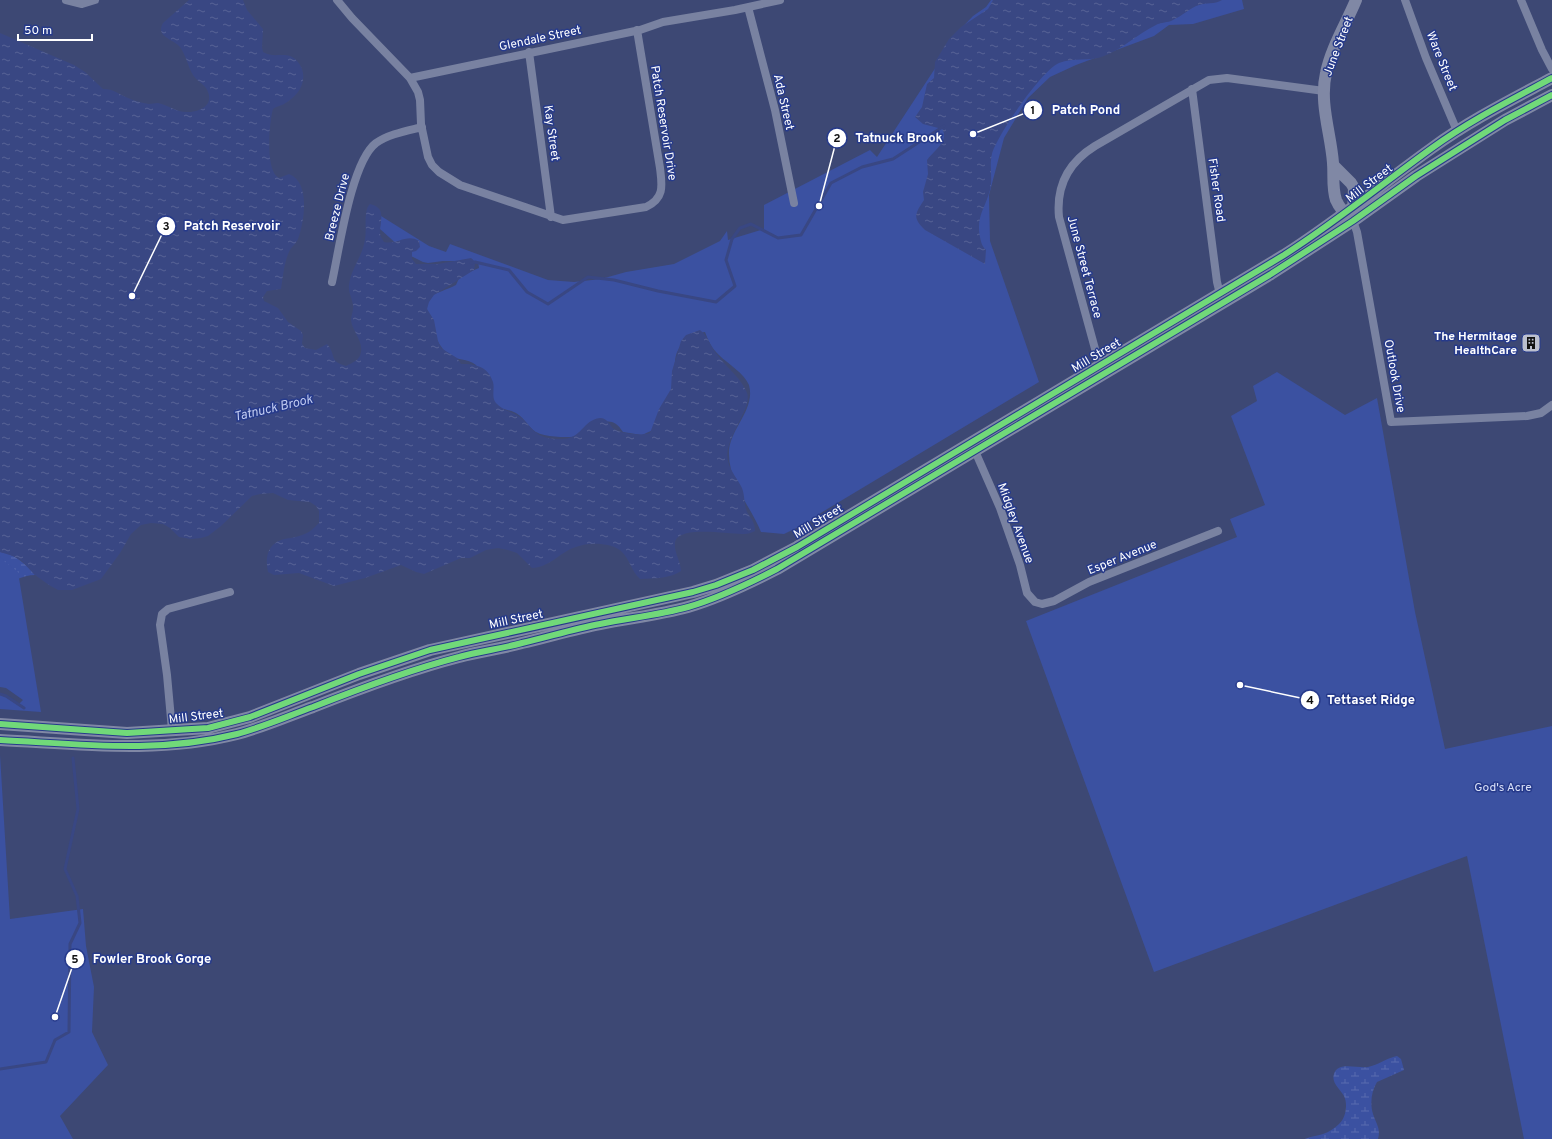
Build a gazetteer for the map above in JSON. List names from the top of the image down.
{
  "streets": {
    "main road": ["June Street", "Mill Street"],
    "street": [
      "Glendale Street",
      "Ware Street",
      "Ada Street",
      "Patch Reservoir Drive",
      "Kay Street",
      "Fisher Road",
      "Breeze Drive",
      "June Street Terrace",
      "Outlook Drive",
      "Midgley Avenue",
      "Esper Avenue"
    ]
  },
  "crossings": [
    ["Glendale Street", "Ada Street"],
    ["Glendale Street", "Patch Reservoir Drive"],
    ["Glendale Street", "Kay Street"],
    ["June Street", "Mill Street"],
    ["June Street", "June Street Terrace"],
    ["June Street", "Outlook Drive"],
    ["Ware Street", "Mill Street"],
    ["Patch Reservoir Drive", "Kay Street"],
    ["Patch Reservoir Drive", "Breeze Drive"],
    ["Mill Street", "Fisher Road"],
    ["Mill Street", "June Street Terrace"],
    ["Mill Street", "Outlook Drive"],
    ["Mill Street", "Midgley Avenue"],
    ["Fisher Road", "June Street Terrace"],
    ["Midgley Avenue", "Esper Avenue"]
  ],
  "water": ["Tatnuck Brook"],
  "parks": ["God's Acre"],
  "places": {
    "other": [
      "Patch Pond",
      "Tatnuck Brook",
      "Patch Reservoir",
      "Tettaset Ridge",
      "Fowler Brook Gorge"
    ],
    "building": ["The Hermitage HealthCare"]
  },
  "scale_bar": "50 m"
}
